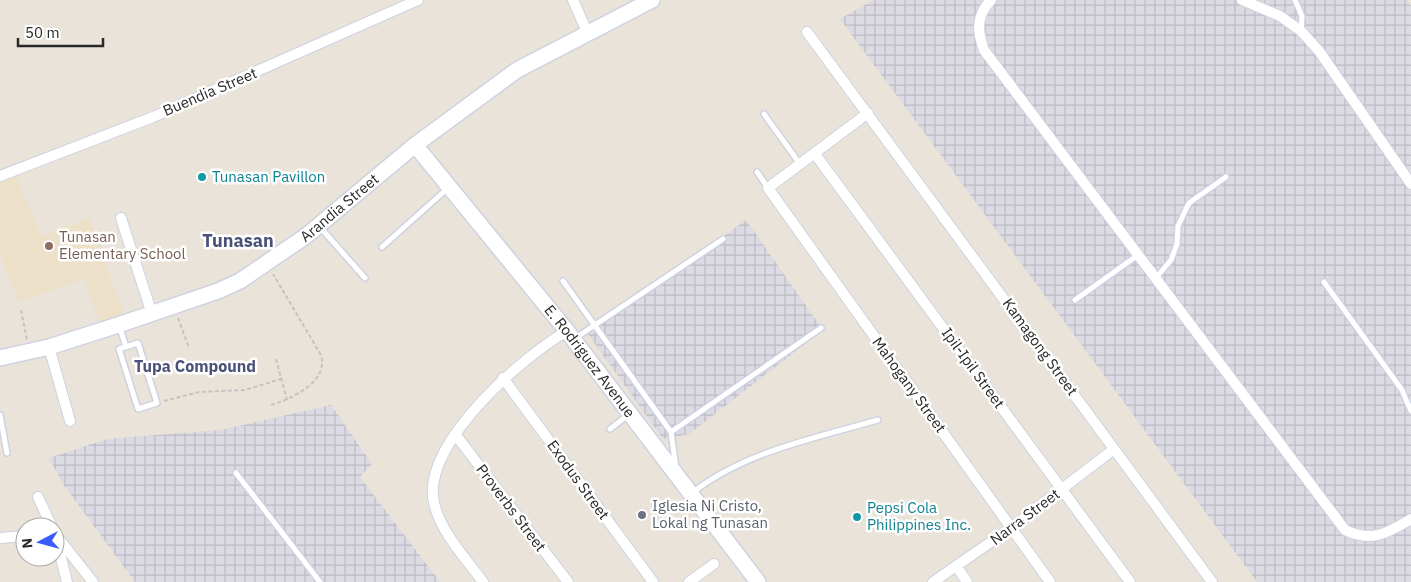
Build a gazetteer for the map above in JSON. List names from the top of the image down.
{
  "streets": {
    "street": [
      "Buendia Street",
      "Arandia Street",
      "Kamagong Street",
      "E. Rodriguez Avenue",
      "Ipil-Ipil Street",
      "Mahogany Street",
      "Exodus Street",
      "Proverbs Street",
      "Narra Street"
    ]
  },
  "crossings": [
    ["Arandia Street", "E. Rodriguez Avenue"],
    ["Kamagong Street", "Narra Street"],
    ["Ipil-Ipil Street", "Narra Street"],
    ["Mahogany Street", "Narra Street"]
  ],
  "districts": ["Tunasan", "Tupa Compound"],
  "places": [
    "Tunasan Pavillon",
    "Tunasan Elementary School",
    "Iglesia Ni Cristo, Lokal ng Tunasan",
    "Pepsi Cola Philippines Inc."
  ],
  "scale_bar": "50 m",
  "north": "left"
}
